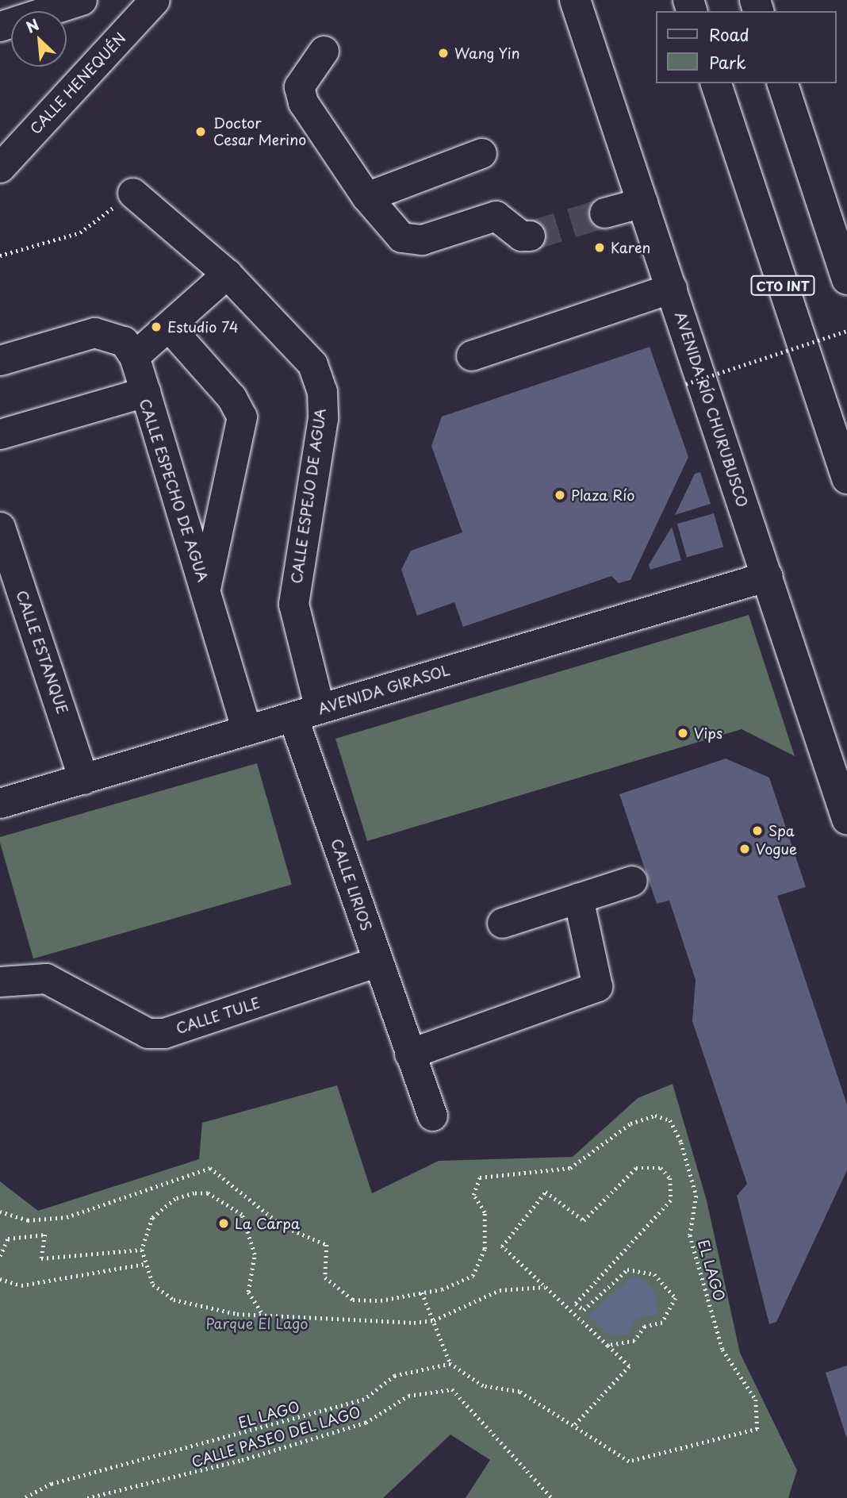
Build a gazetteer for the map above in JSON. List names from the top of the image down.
{
  "streets": {
    "main road": ["CTO INT", "AVENIDA RÍO CHURUBUSCO"],
    "street": [
      "CALLE HENEQUÉN",
      "CALLE ESPECHO DE AGUA",
      "CALLE ESPEJO DE AGUA",
      "CALLE ESTANQUE",
      "AVENIDA GIRASOL",
      "CALLE LIRIOS",
      "CALLE TULE"
    ],
    "path": ["EL LAGO", "CALLE PASEO DEL LAGO"]
  },
  "crossings": [
    ["AVENIDA RÍO CHURUBUSCO", "AVENIDA GIRASOL"],
    ["CALLE ESPECHO DE AGUA", "AVENIDA GIRASOL"],
    ["CALLE ESPEJO DE AGUA", "AVENIDA GIRASOL"],
    ["CALLE ESPEJO DE AGUA", "CALLE LIRIOS"],
    ["CALLE ESTANQUE", "AVENIDA GIRASOL"],
    ["AVENIDA GIRASOL", "CALLE LIRIOS"],
    ["CALLE LIRIOS", "CALLE TULE"]
  ],
  "parks": ["Parque El Lago"],
  "places": [
    "Wang Yin",
    "Doctor Cesar Merino",
    "Karen",
    "Estudio 74",
    "Plaza Río",
    "Vips",
    "Spa",
    "Vogue",
    "La Carpa"
  ],
  "legend": ["Road", "Park"],
  "north": "top left"
}
